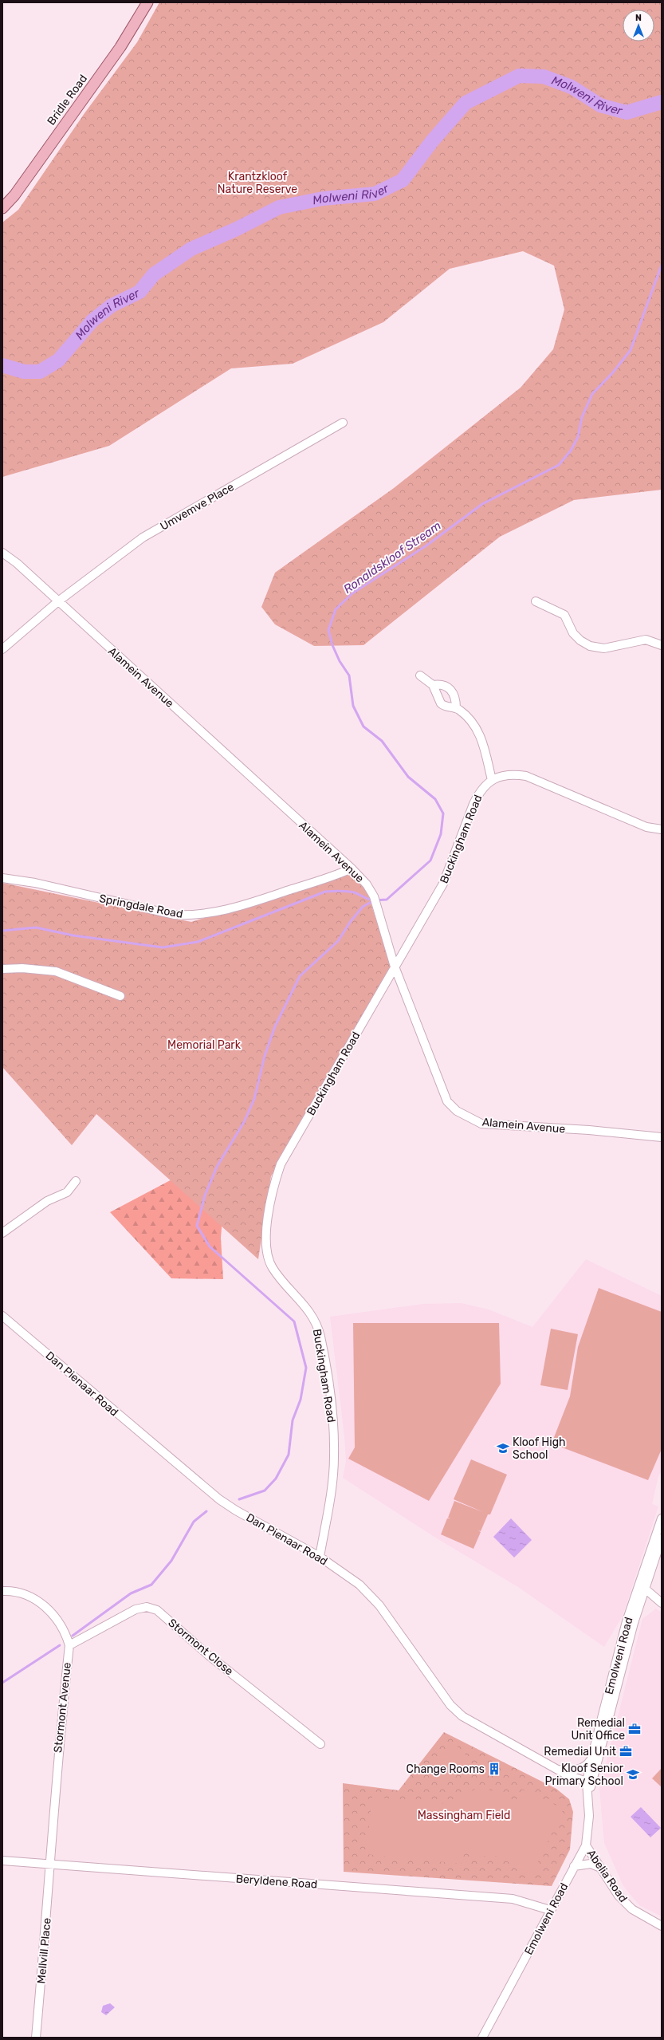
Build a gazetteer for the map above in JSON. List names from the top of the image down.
{
  "streets": {
    "main road": ["Bridle Road"],
    "street": [
      "Umvemve Place",
      "Alamein Avenue",
      "Buckingham Road",
      "Springdale Road",
      "Dan Pienaar Road",
      "Stormont Close",
      "Emolweni Road",
      "Stormont Avenue",
      "Abelia Road",
      "Beryldene Road",
      "Mellvill Place"
    ]
  },
  "crossings": [
    ["Umvemve Place", "Alamein Avenue"],
    ["Alamein Avenue", "Buckingham Road"],
    ["Alamein Avenue", "Springdale Road"],
    ["Buckingham Road", "Dan Pienaar Road"],
    ["Dan Pienaar Road", "Emolweni Road"],
    ["Stormont Close", "Stormont Avenue"],
    ["Emolweni Road", "Abelia Road"],
    ["Emolweni Road", "Beryldene Road"],
    ["Stormont Avenue", "Beryldene Road"],
    ["Stormont Avenue", "Mellvill Place"],
    ["Beryldene Road", "Mellvill Place"]
  ],
  "water": ["Molweni River", "Ronaldskloof Stream"],
  "parks": ["Krantzkloof Nature Reserve", "Memorial Park", "Massingham Field"],
  "places": {
    "school or university": ["Kloof High School", "Kloof Senior Primary School"],
    "office": ["Remedial Unit Office", "Remedial Unit"],
    "building": ["Change Rooms"]
  },
  "north": "top"
}
